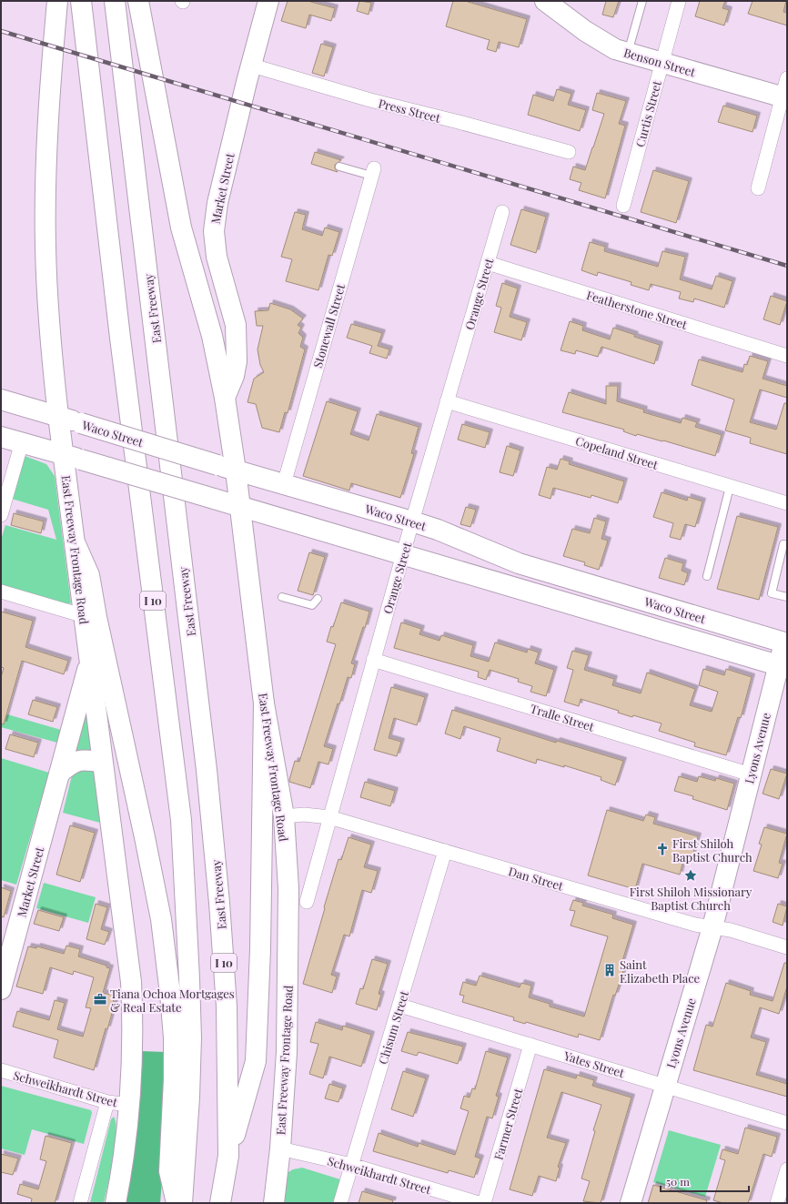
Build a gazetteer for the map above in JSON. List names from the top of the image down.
{
  "streets": {
    "main road": [
      "Benson Street",
      "Market Street",
      "East Freeway",
      "Waco Street",
      "East Freeway Frontage Road",
      "I 10",
      "Lyons Avenue"
    ],
    "street": [
      "Press Street",
      "Curtis Street",
      "Orange Street",
      "Featherstone Street",
      "Stonewall Street",
      "Copeland Street",
      "Tralle Street",
      "Dan Street",
      "Chisum Street",
      "Yates Street",
      "Schweikhardt Street",
      "Farmer Street"
    ]
  },
  "crossings": [
    ["Benson Street", "Curtis Street"],
    ["Press Street", "Market Street"],
    ["Market Street", "East Freeway Frontage Road"],
    ["Orange Street", "Featherstone Street"],
    ["Orange Street", "Waco Street"],
    ["Orange Street", "Copeland Street"],
    ["Orange Street", "Tralle Street"],
    ["Orange Street", "Dan Street"],
    ["Stonewall Street", "Waco Street"],
    ["Waco Street", "East Freeway Frontage Road"],
    ["Waco Street", "Lyons Avenue"],
    ["East Freeway Frontage Road", "Dan Street"],
    ["East Freeway Frontage Road", "Schweikhardt Street"],
    ["Tralle Street", "Lyons Avenue"],
    ["Lyons Avenue", "Dan Street"],
    ["Lyons Avenue", "Yates Street"],
    ["Dan Street", "Chisum Street"],
    ["Chisum Street", "Yates Street"],
    ["Chisum Street", "Schweikhardt Street"],
    ["Yates Street", "Farmer Street"]
  ],
  "places": {
    "church": ["First Shiloh Baptist Church"],
    "place": ["First Shiloh Missionary Baptist Church"],
    "building": ["Saint Elizabeth Place"],
    "office": ["Tiana Ochoa Mortgages & Real Estate"]
  },
  "scale_bar": "50 m"
}
